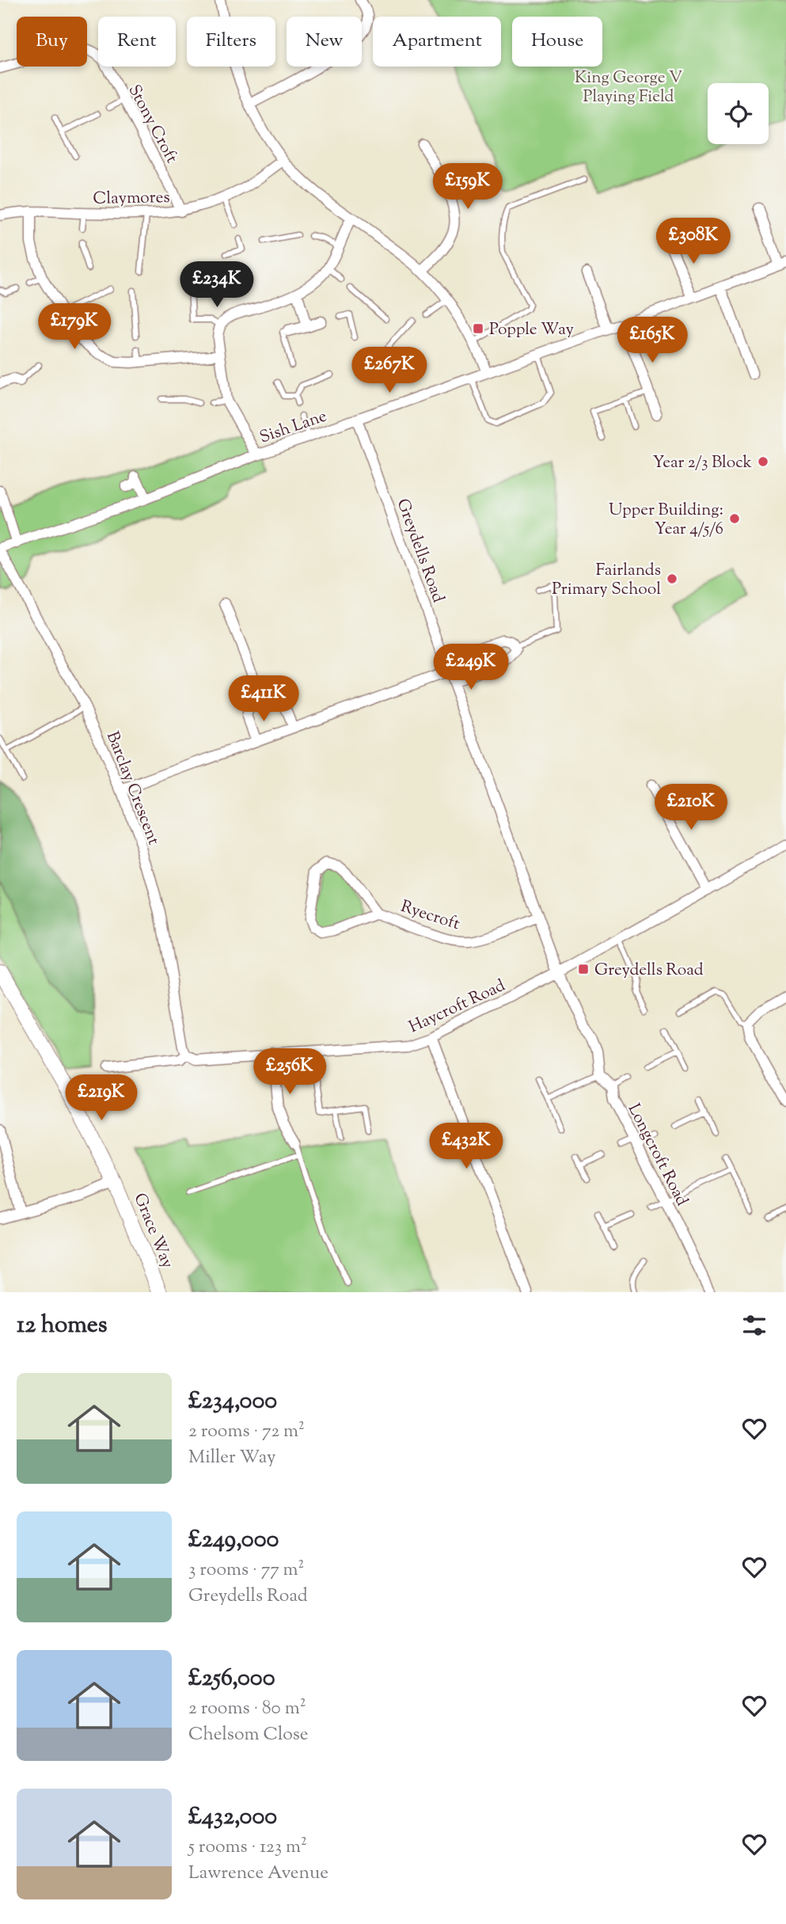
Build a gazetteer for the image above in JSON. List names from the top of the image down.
{
  "streets": {
    "street": [
      "Stony Croft",
      "Claymores",
      "Sish Lane",
      "Greydells Road",
      "Barclay Crescent",
      "Ryecroft",
      "Haycroft Road",
      "Longcroft Road",
      "Grace Way"
    ]
  },
  "crossings": [
    ["Stony Croft", "Claymores"],
    ["Sish Lane", "Greydells Road"],
    ["Sish Lane", "Barclay Crescent"],
    ["Greydells Road", "Ryecroft"],
    ["Greydells Road", "Haycroft Road"],
    ["Barclay Crescent", "Haycroft Road"]
  ],
  "parks": ["King George V Playing Field"],
  "places": {
    "transit": ["Popple Way", "Greydells Road"],
    "other": ["Year 2/3 Block", "Upper Building: Year 4/5/6", "Fairlands Primary School"]
  },
  "page": {
    "chip": [
      "Buy",
      "Rent",
      "Filters",
      "New",
      "Apartment",
      "House"
    ],
    "price": [
      "£159K",
      "£308K",
      "£234K",
      "£179K",
      "£165K",
      "£267K",
      "£249K",
      "£411K",
      "£210K",
      "£256K",
      "£219K",
      "£432K"
    ],
    "heading": "12 homes",
    "list": [
      {
        "name": "£234,000",
        "note": "2 rooms · 72 m² · Miller Way"
      },
      {
        "name": "£249,000",
        "note": "3 rooms · 77 m² · Greydells Road"
      },
      {
        "name": "£256,000",
        "note": "2 rooms · 80 m² · Chelsom Close"
      },
      {
        "name": "£432,000",
        "note": "5 rooms · 123 m² · Lawrence Avenue"
      }
    ]
  }
}
